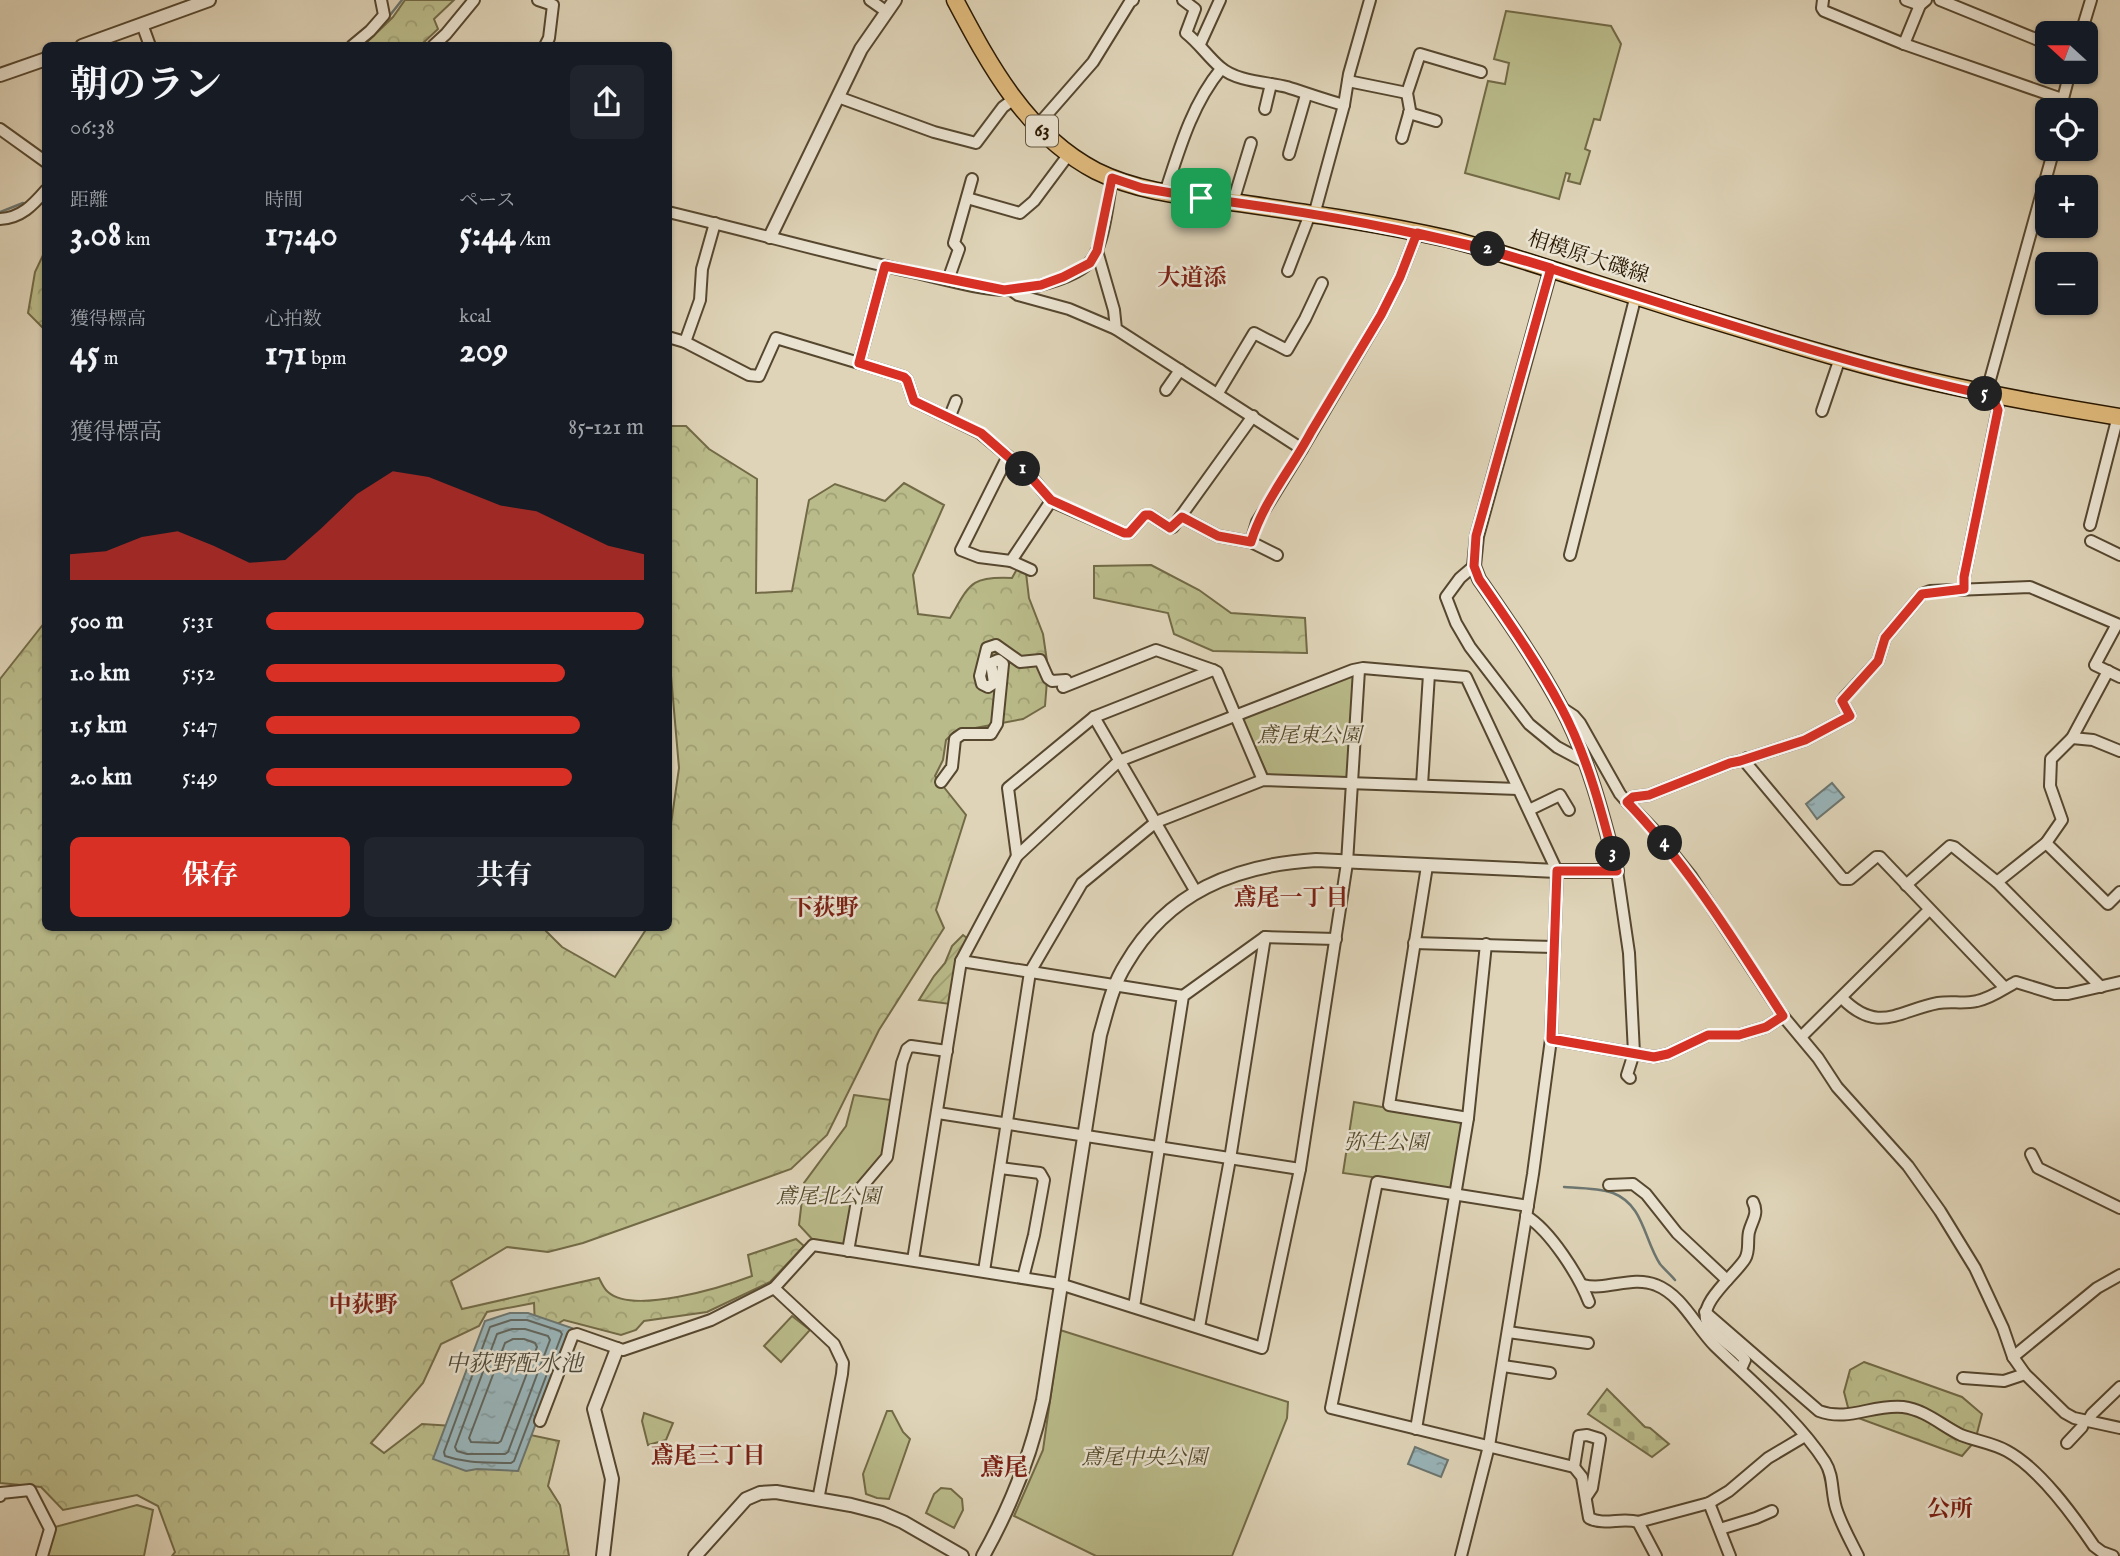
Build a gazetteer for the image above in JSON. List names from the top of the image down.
{
  "streets": {
    "main road": ["63", "相模原大磯線"]
  },
  "districts": [
    "大道添",
    "鳶尾一丁目",
    "下荻野",
    "中荻野",
    "鳶尾三丁目",
    "鳶尾",
    "公所"
  ],
  "water": ["中荻野配水池"],
  "parks": [
    "鳶尾東公園",
    "弥生公園",
    "鳶尾北公園",
    "鳶尾中央公園"
  ],
  "north": "left",
  "page": {
    "map_buttons": ["+", "−"],
    "heading": ["朝のラン", "06:38"],
    "stats": [
      ["距離", "3.08 km"],
      ["時間", "17:40"],
      ["ペース", "5:44 /km"],
      ["獲得標高", "45 m"],
      ["心拍数", "171 bpm"],
      ["kcal", "209"]
    ],
    "pins": [
      "2",
      "5",
      "1",
      "4",
      "3"
    ],
    "chart": ["獲得標高", "85–121 m"],
    "list": [
      {
        "name": "500 m",
        "note": "5:31"
      },
      {
        "name": "1.0 km",
        "note": "5:52"
      },
      {
        "name": "1.5 km",
        "note": "5:47"
      },
      {
        "name": "2.0 km",
        "note": "5:49"
      }
    ],
    "buttons": ["保存", "共有"]
  }
}
